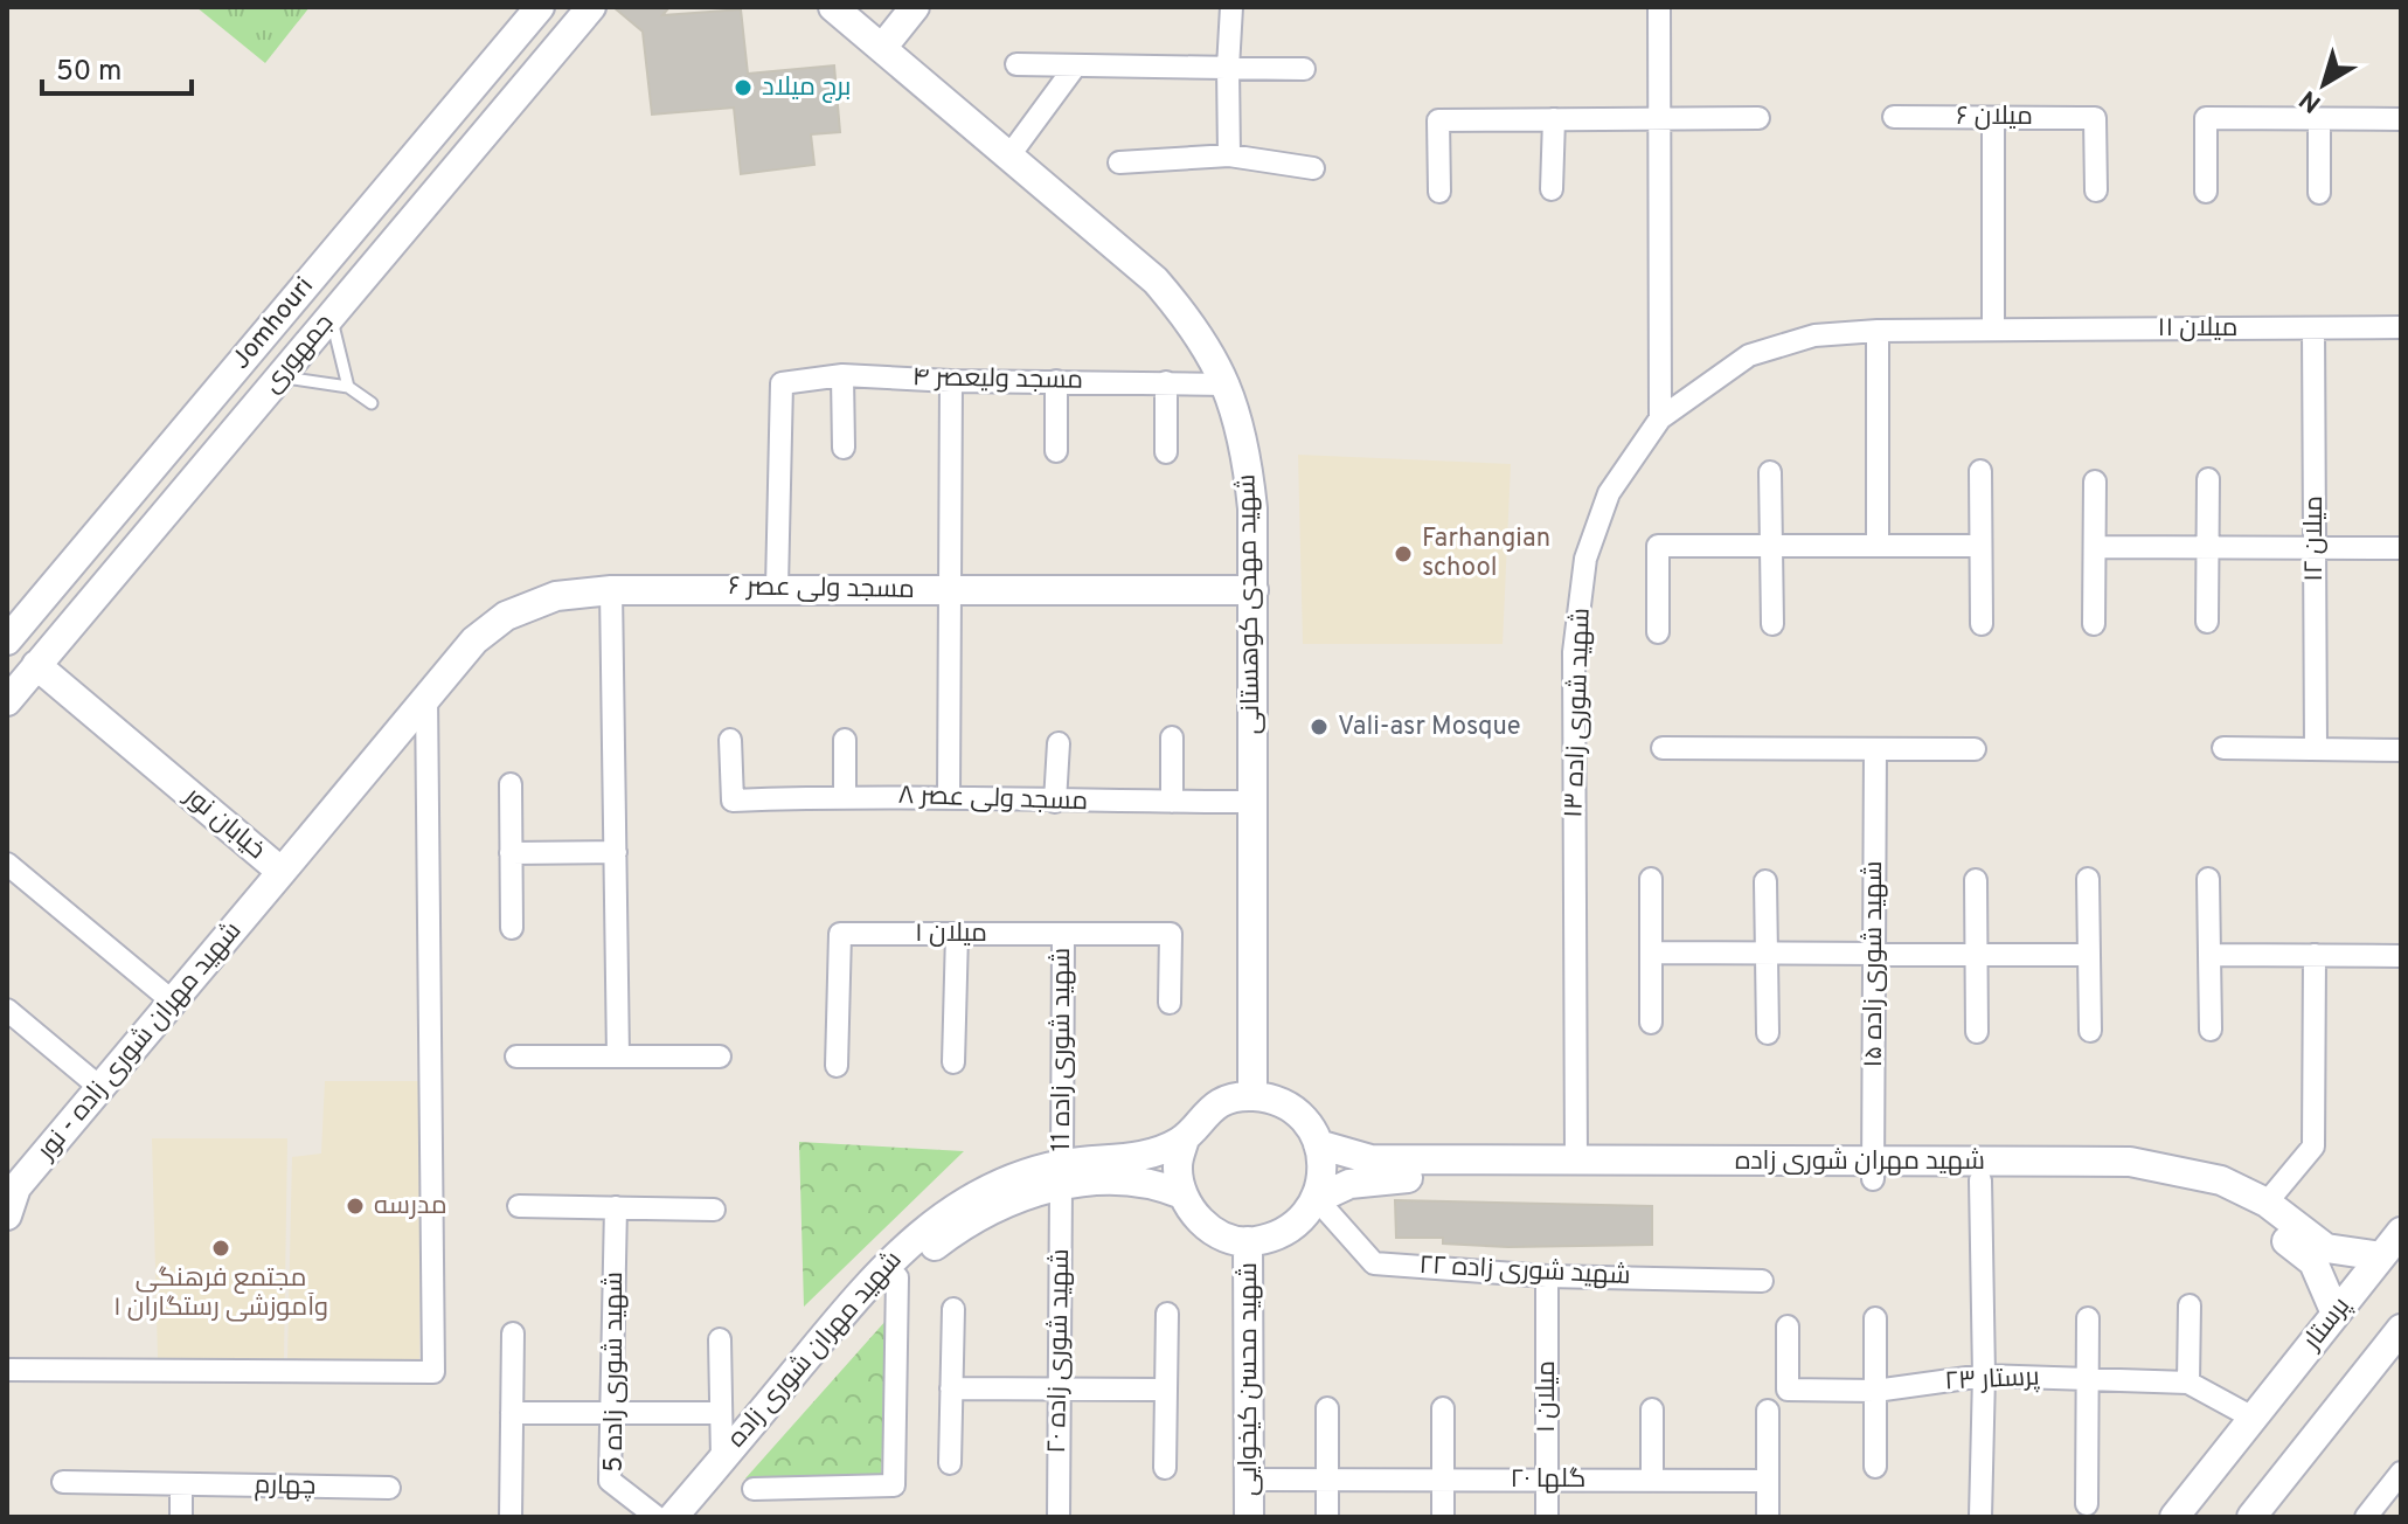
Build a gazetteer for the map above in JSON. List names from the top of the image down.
{
  "streets": {
    "street": [
      "میلان ۶",
      "Jomhouri",
      "میلان ۱۱",
      "جمهوری",
      "مسجد ولیعصر ۴",
      "میلان ۱۲",
      "مسجد ولی عصر ۶",
      "شهید مهدی کوهستانی",
      "شهید شوری زاده ۱۳",
      "مسجد ولی عصر ۸",
      "خیابان نور",
      "میلان ۱",
      "شهید شوری زاده ۱۵",
      "شهید مهران شوری زاده - نور",
      "شهید شوری زاده 11",
      "شهید مهران شوری زاده",
      "شهید شوری زاده ۲۲",
      "پرستار",
      "شهید شوری زاده ۲۰",
      "شهید شوری زاده 5",
      "شهید محسن کیخوایی",
      "پرستار ۲۳",
      "گلها ۲۰",
      "چهارم"
    ]
  },
  "crossings": [
    ["میلان ۱۱", "میلان ۱۲"],
    ["میلان ۱۱", "شهید شوری زاده ۱۳"],
    ["جمهوری", "خیابان نور"],
    ["مسجد ولیعصر ۴", "مسجد ولی عصر ۶"],
    ["مسجد ولیعصر ۴", "شهید مهدی کوهستانی"],
    ["مسجد ولی عصر ۶", "شهید مهدی کوهستانی"],
    ["مسجد ولی عصر ۶", "خیابان نور"],
    ["شهید مهدی کوهستانی", "مسجد ولی عصر ۸"],
    ["شهید مهدی کوهستانی", "شهید مهران شوری زاده"],
    ["شهید مهدی کوهستانی", "شهید شوری زاده ۲۲"],
    ["شهید مهدی کوهستانی", "شهید محسن کیخوایی"],
    ["شهید شوری زاده ۱۳", "شهید مهران شوری زاده"],
    ["خیابان نور", "شهید مهران شوری زاده - نور"],
    ["میلان ۱", "شهید شوری زاده 11"],
    ["میلان ۱", "شهید شوری زاده ۲۲"],
    ["میلان ۱", "گلها ۲۰"],
    ["شهید شوری زاده ۱۵", "شهید مهران شوری زاده"],
    ["شهید شوری زاده 11", "شهید مهران شوری زاده"],
    ["شهید شوری زاده 11", "شهید شوری زاده ۲۰"],
    ["شهید مهران شوری زاده", "شهید شوری زاده ۲۲"],
    ["شهید مهران شوری زاده", "پرستار"],
    ["شهید مهران شوری زاده", "شهید شوری زاده ۲۰"],
    ["شهید مهران شوری زاده", "شهید محسن کیخوایی"],
    ["شهید شوری زاده ۲۲", "شهید محسن کیخوایی"],
    ["پرستار", "پرستار ۲۳"],
    ["شهید محسن کیخوایی", "گلها ۲۰"]
  ],
  "places": [
    "برج میلاد",
    "Farhangian school",
    "Vali-asr Mosque",
    "مدرسه",
    "مجتمع فرهنگی وآموزشی رستگاران ۱"
  ],
  "scale_bar": "50 m",
  "north": "bottom left"
}
